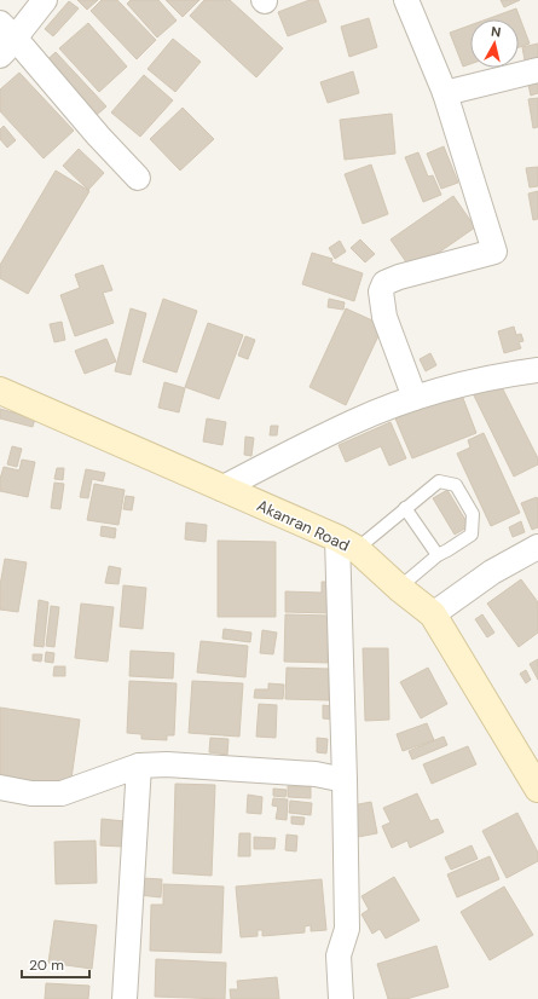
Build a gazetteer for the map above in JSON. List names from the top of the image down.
{
  "streets": {
    "main road": ["Akanran Road"]
  },
  "scale_bar": "20 m",
  "north": "top"
}
